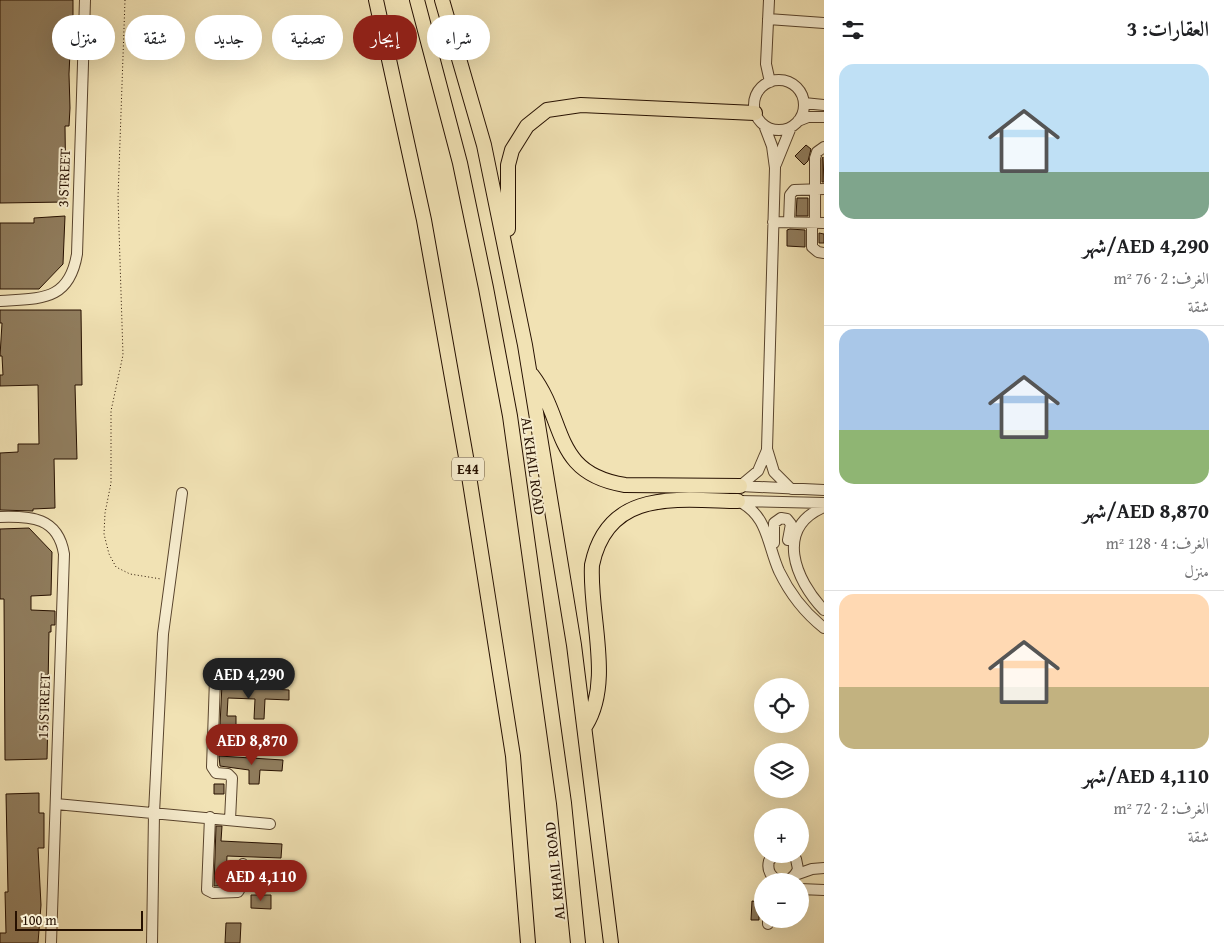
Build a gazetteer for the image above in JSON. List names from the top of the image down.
{
  "streets": {
    "highway": ["AL KHAIL ROAD", "E44"],
    "street": ["3 STREET", "15 STREET"]
  },
  "scale_bar": "100 m",
  "page": {
    "heading": "العقارات: 3",
    "chip": [
      "شراء",
      "إيجار",
      "تصفية",
      "جديد",
      "شقة",
      "منزل"
    ],
    "list": [
      {
        "name": "AED 4,290/شهر",
        "note": "الغرف: 2 · 76 m² · شقة"
      },
      {
        "name": "AED 8,870/شهر",
        "note": "الغرف: 4 · 128 m² · منزل"
      },
      {
        "name": "AED 4,110/شهر",
        "note": "الغرف: 2 · 72 m² · شقة"
      }
    ],
    "price": ["AED 4,290", "AED 8,870", "AED 4,110"],
    "map_buttons": ["+", "−"],
    "scale": "100 m"
  }
}
